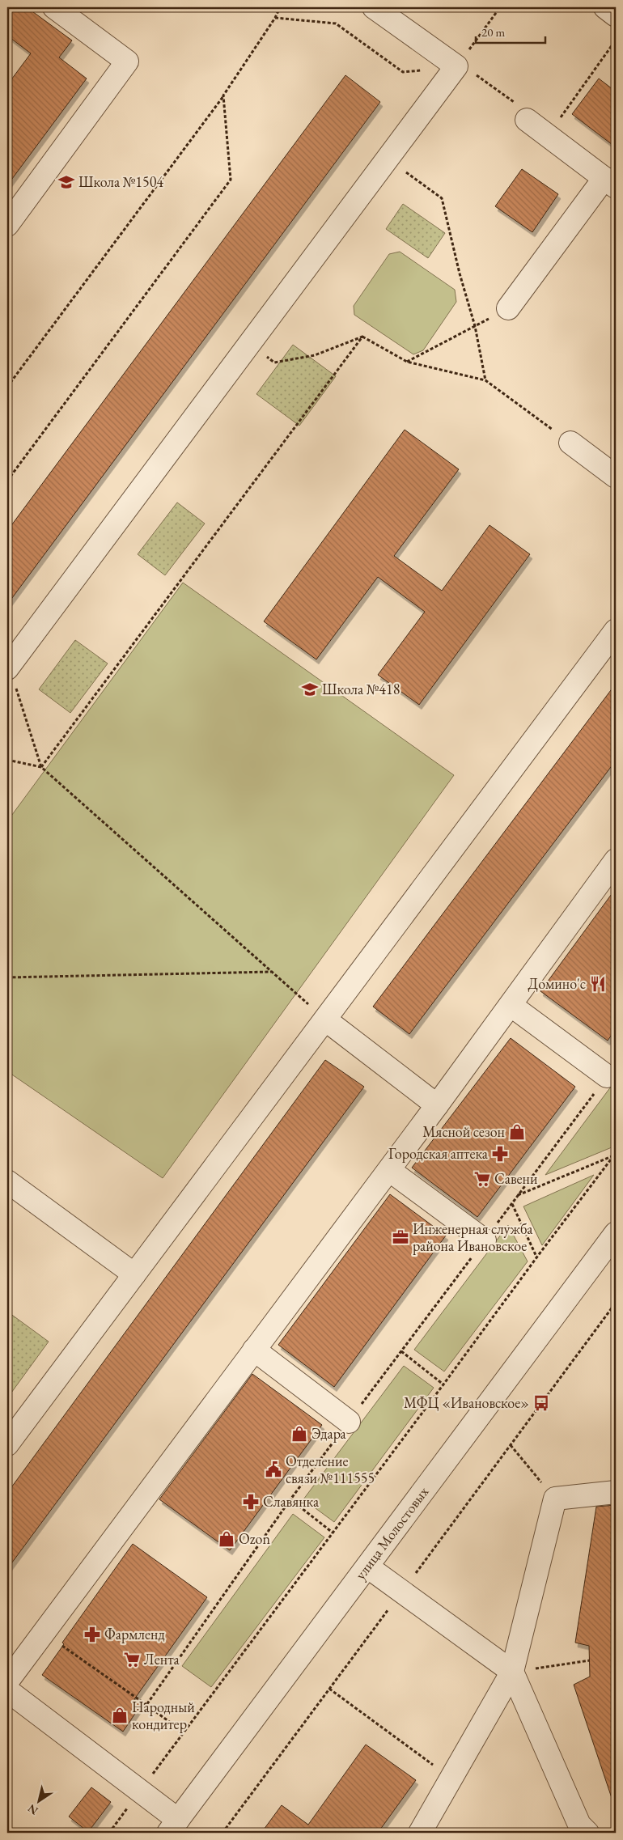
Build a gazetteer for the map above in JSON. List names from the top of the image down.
{
  "streets": {
    "street": ["улица Молостовых"]
  },
  "places": {
    "school or university": ["Школа №1504", "Школа №418"],
    "restaurant": ["Домино'c"],
    "shop": [
      "Мясной сезон",
      "Эдара",
      "Ozon",
      "Народный кондитер"
    ],
    "pharmacy": ["Городская аптека", "Славянка", "Фармленд"],
    "supermarket": ["Савени", "Лента"],
    "office": ["Инженерная служба района Ивановское"],
    "bus stop": ["МФЦ «Ивановское»"],
    "public building": ["Отделение связи №111555"]
  },
  "scale_bar": "20 m",
  "north": "bottom left"
}
